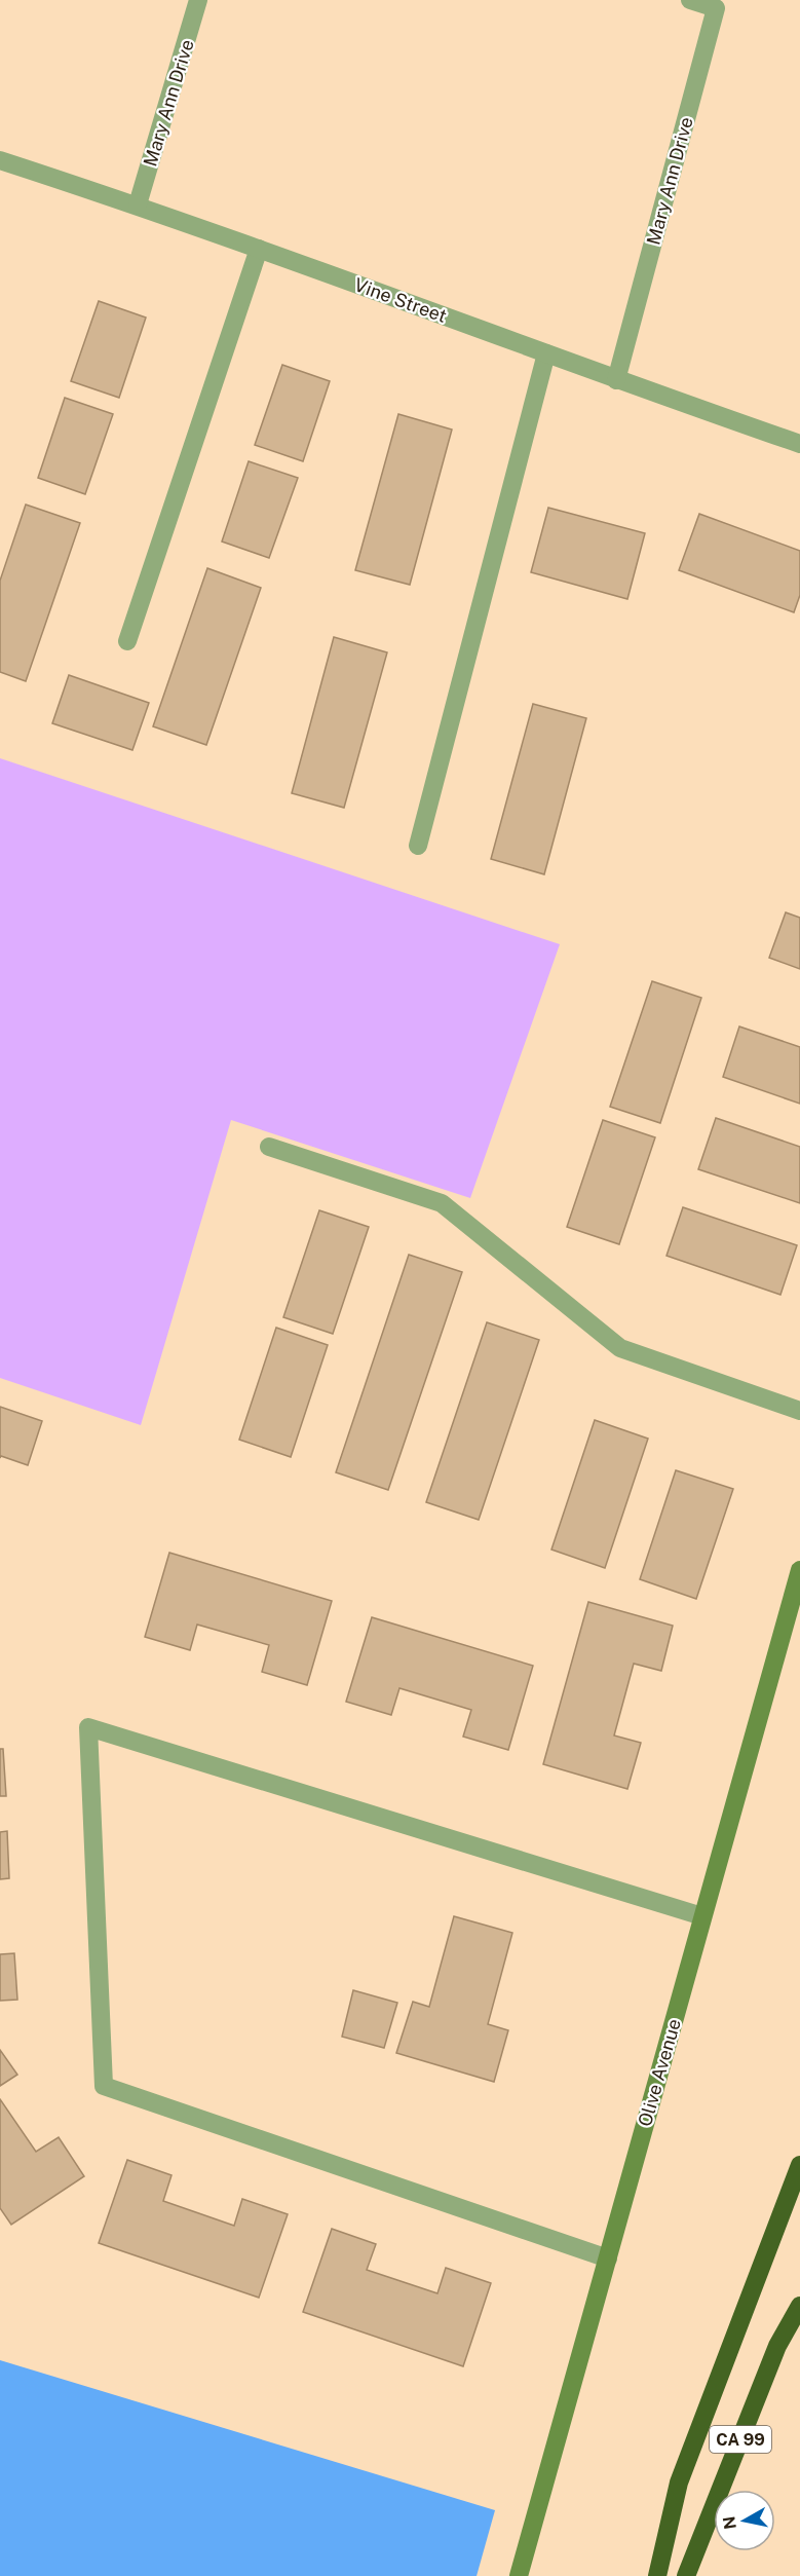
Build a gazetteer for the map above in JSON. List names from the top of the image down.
{
  "streets": {
    "highway": ["CA 99"],
    "main road": ["Olive Avenue"],
    "street": ["Mary Ann Drive", "Vine Street"]
  },
  "crossings": [
    ["Mary Ann Drive", "Vine Street"]
  ],
  "north": "left"
}
